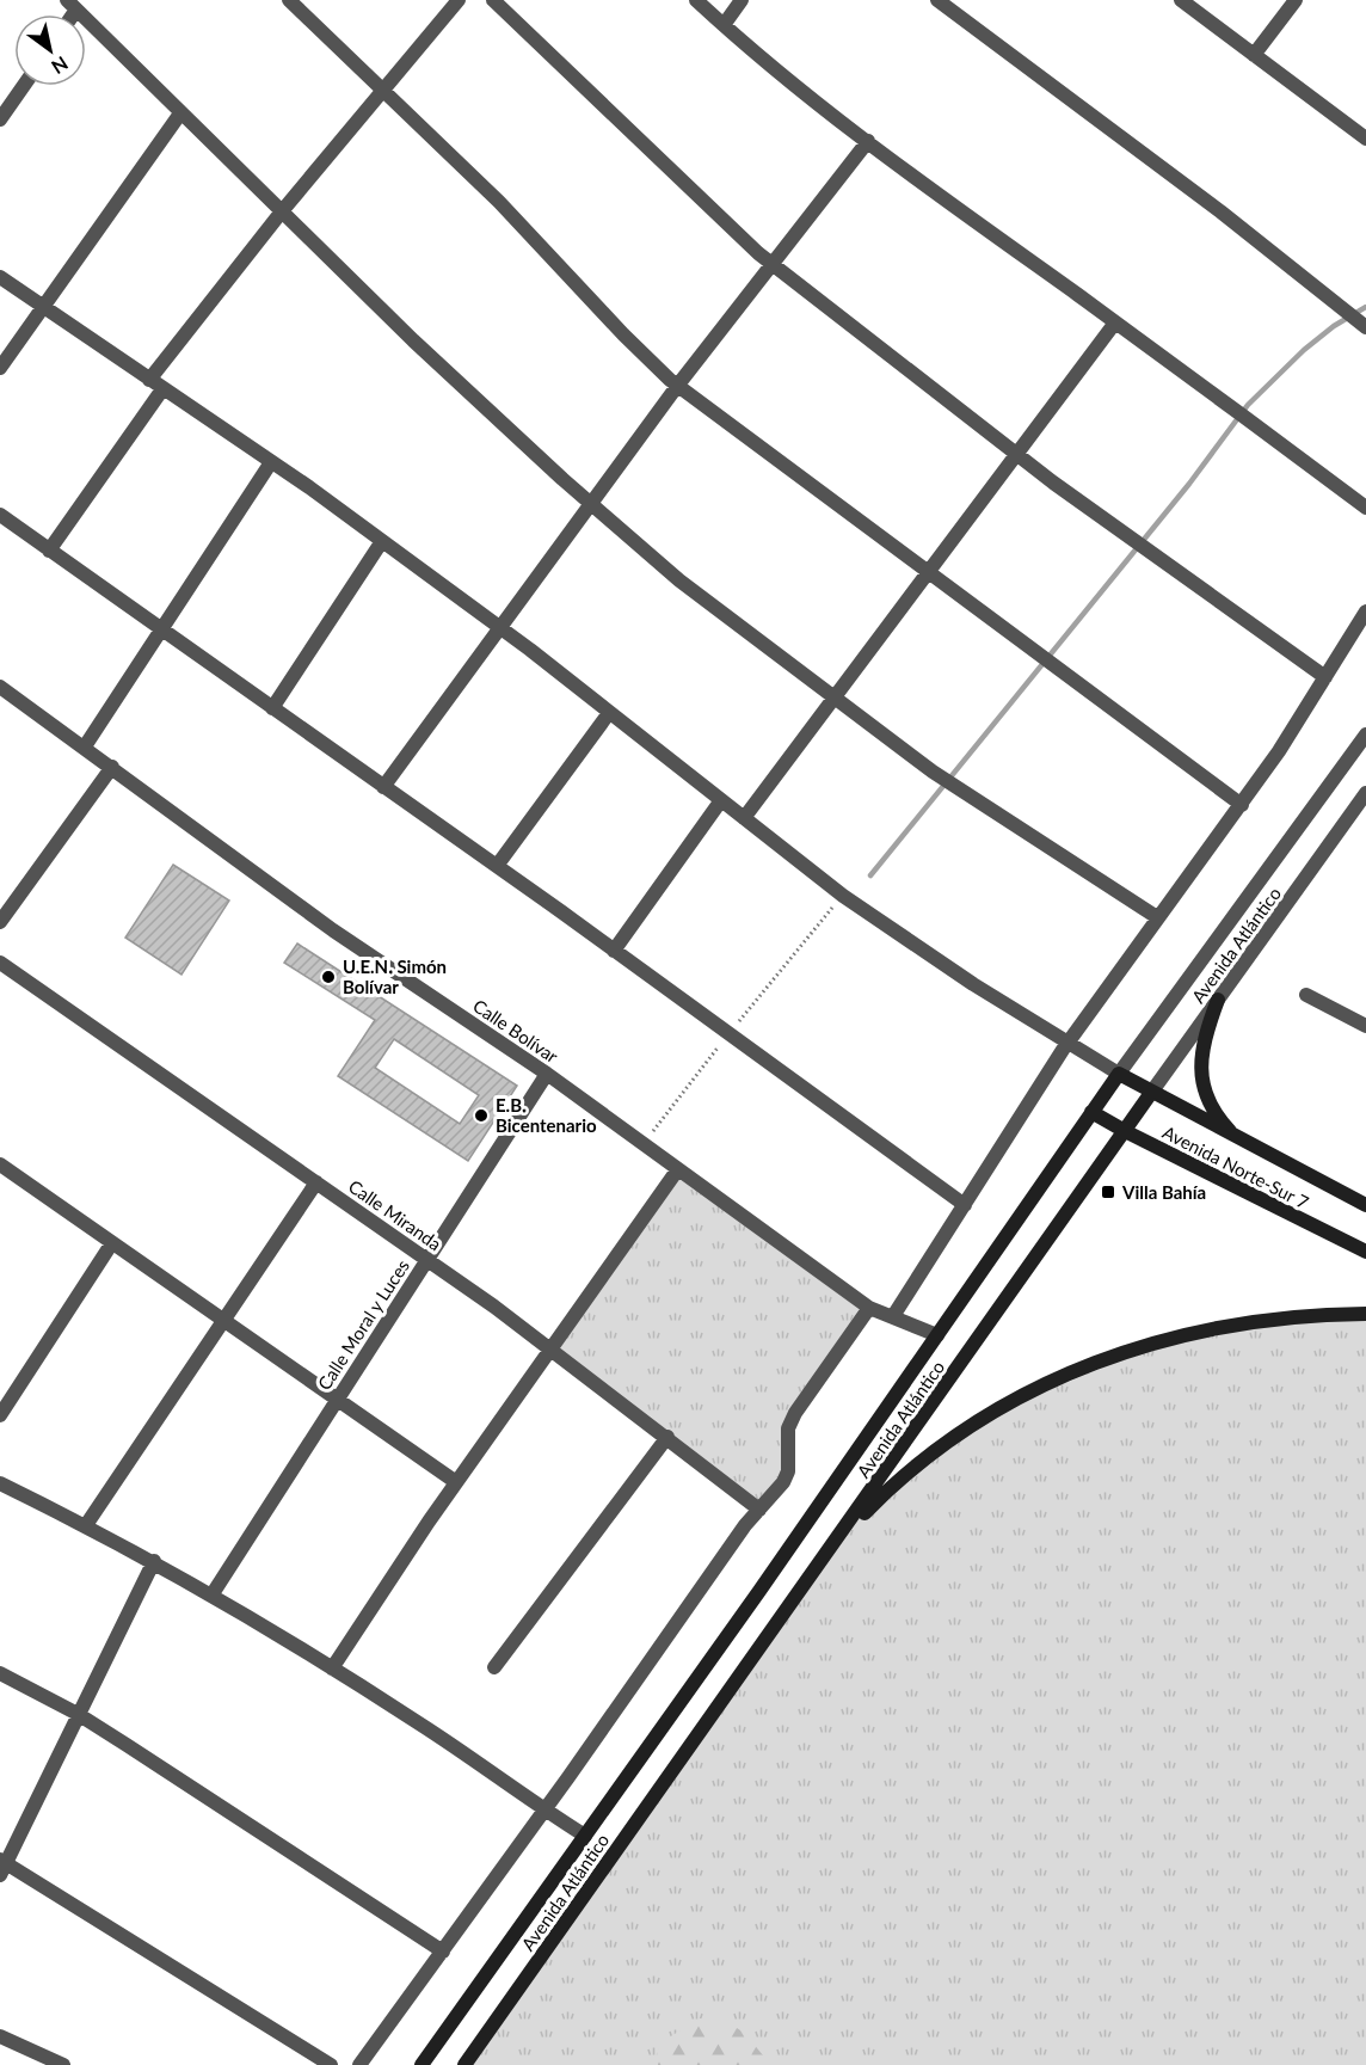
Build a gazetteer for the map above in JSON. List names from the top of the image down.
{
  "streets": {
    "main road": ["Avenida Atlántico", "Avenida Norte-Sur 7"],
    "street": ["Calle Bolívar", "Calle Miranda", "Calle Moral y Luces"]
  },
  "crossings": [
    ["Avenida Atlántico", "Calle Bolívar"],
    ["Avenida Atlántico", "Avenida Norte-Sur 7"],
    ["Calle Bolívar", "Calle Moral y Luces"],
    ["Calle Miranda", "Calle Moral y Luces"]
  ],
  "places": {
    "other": ["U.E.N. Simón Bolívar", "E.B. Bicentenario"],
    "transit": ["Villa Bahía"]
  },
  "north": "bottom right"
}
